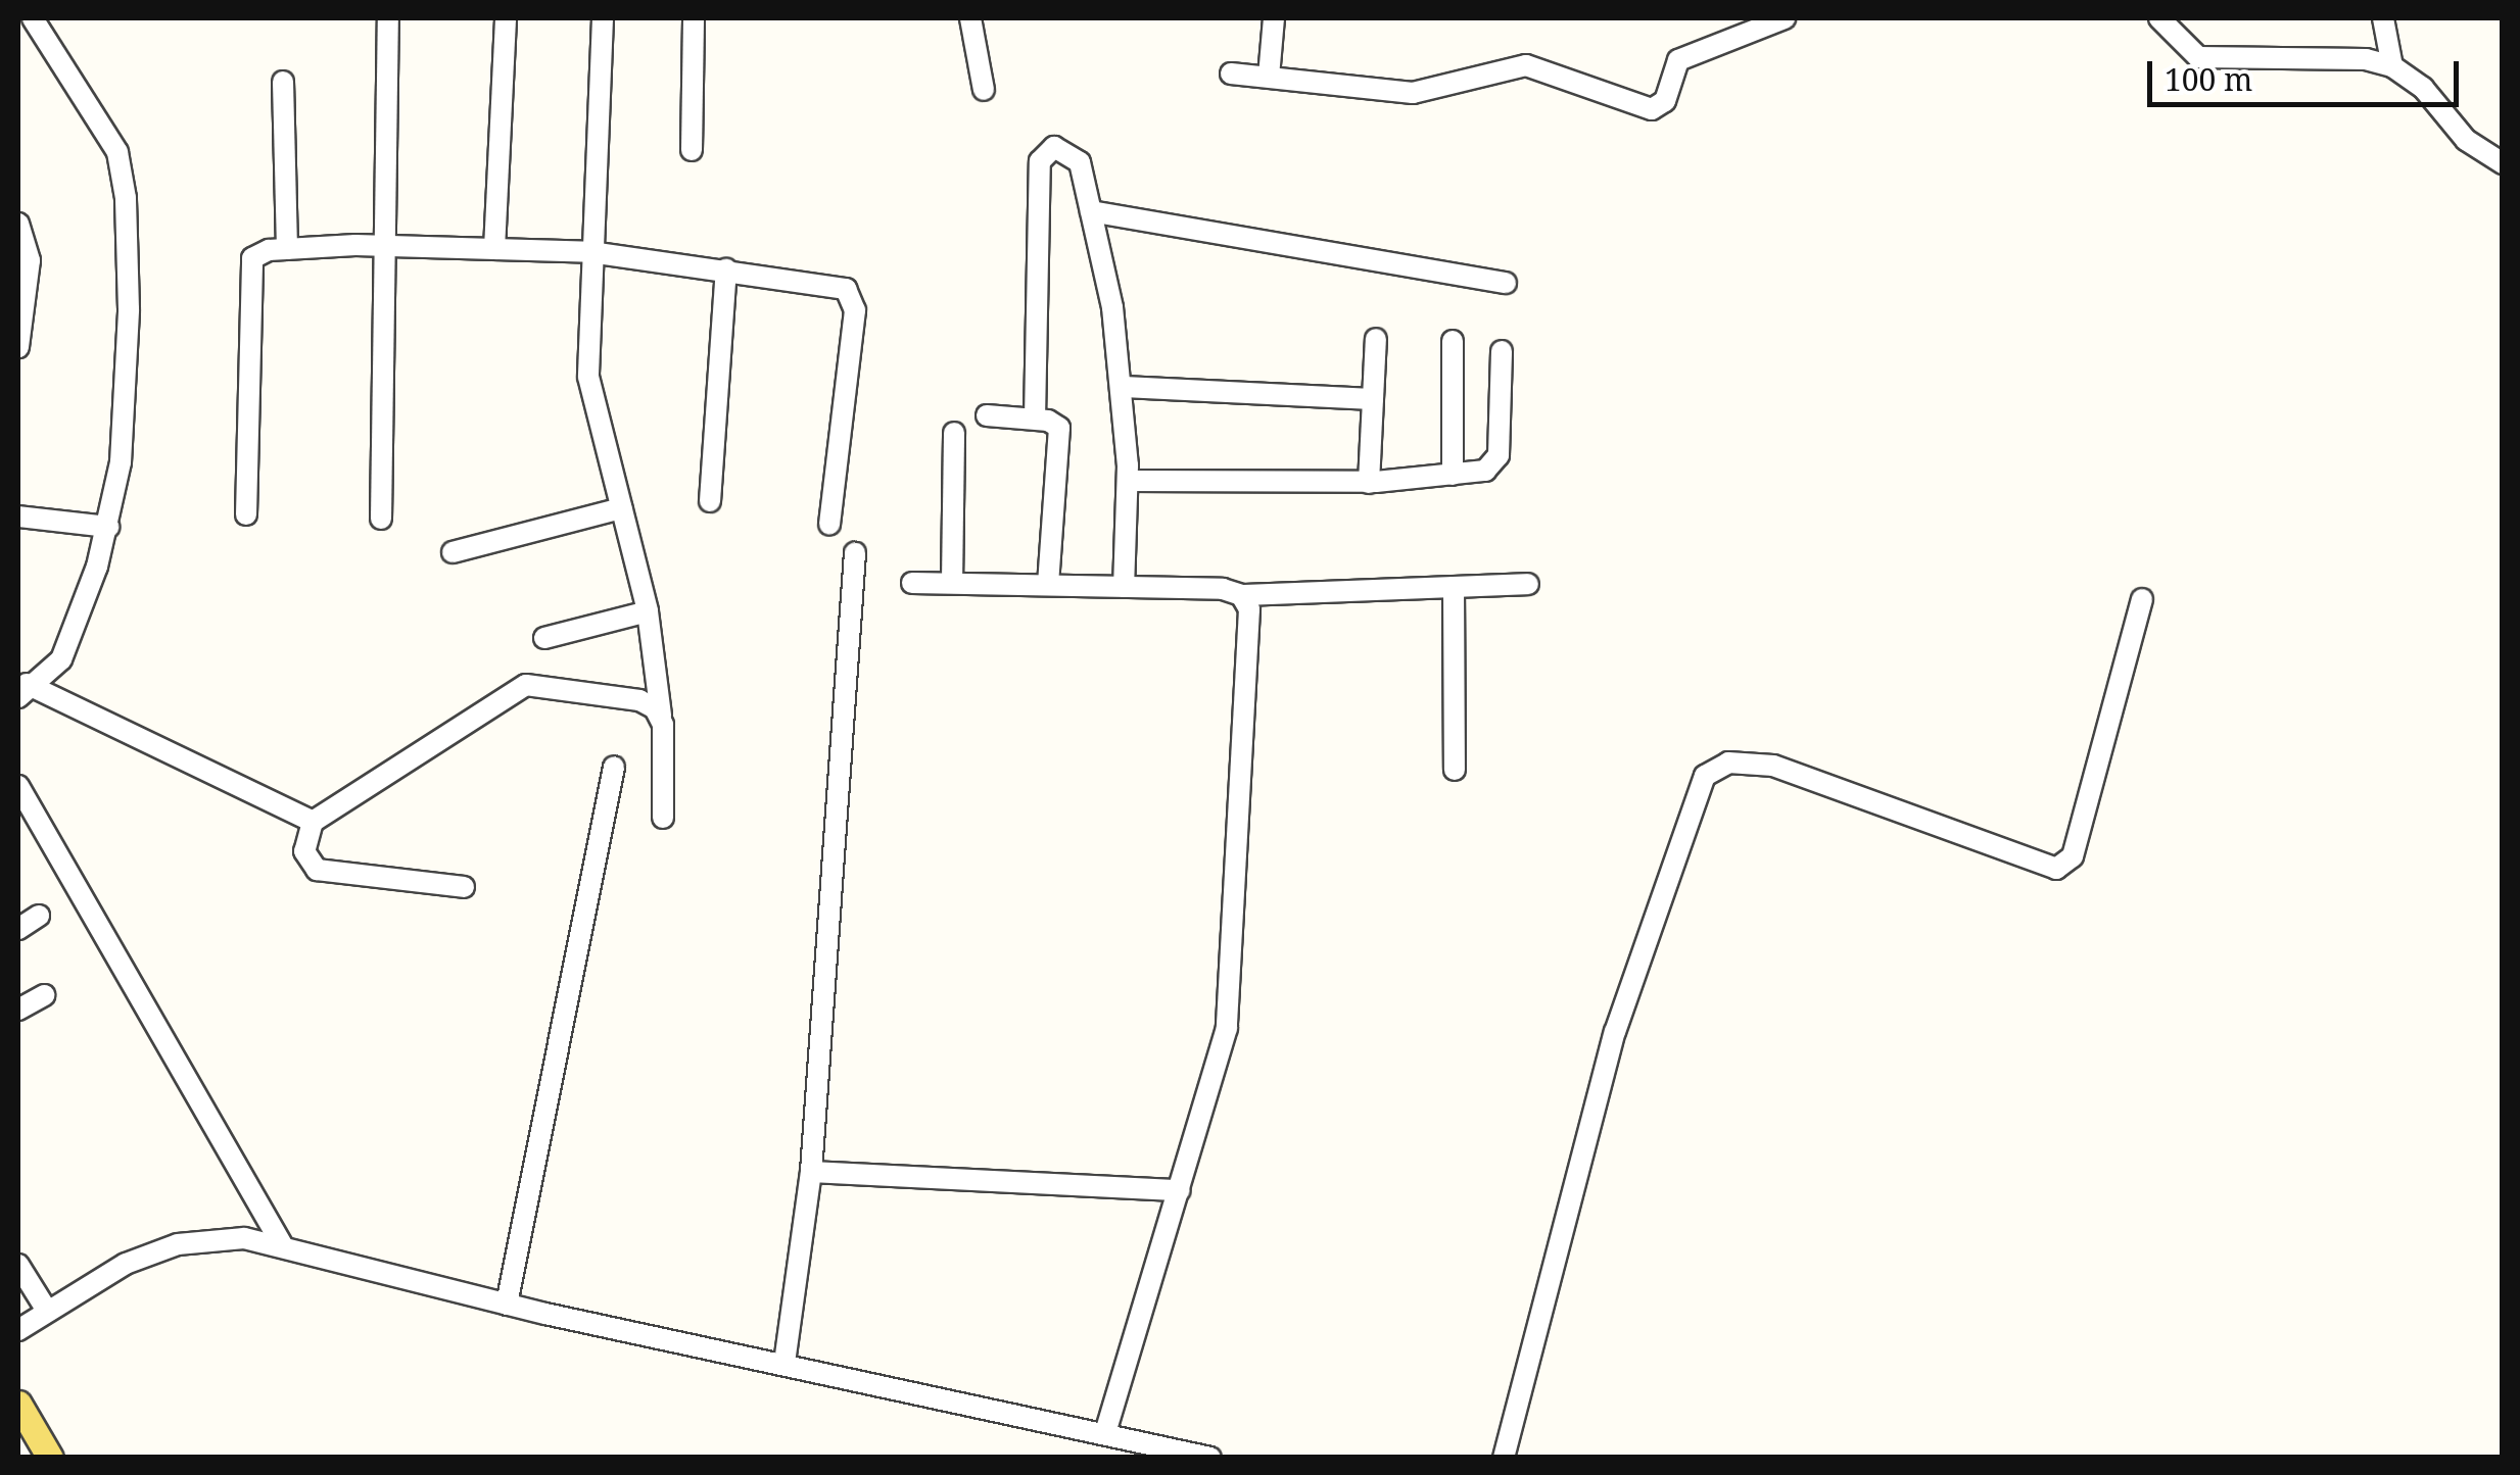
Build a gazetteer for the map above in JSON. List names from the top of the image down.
{
  "scale_bar": "100 m"
}
